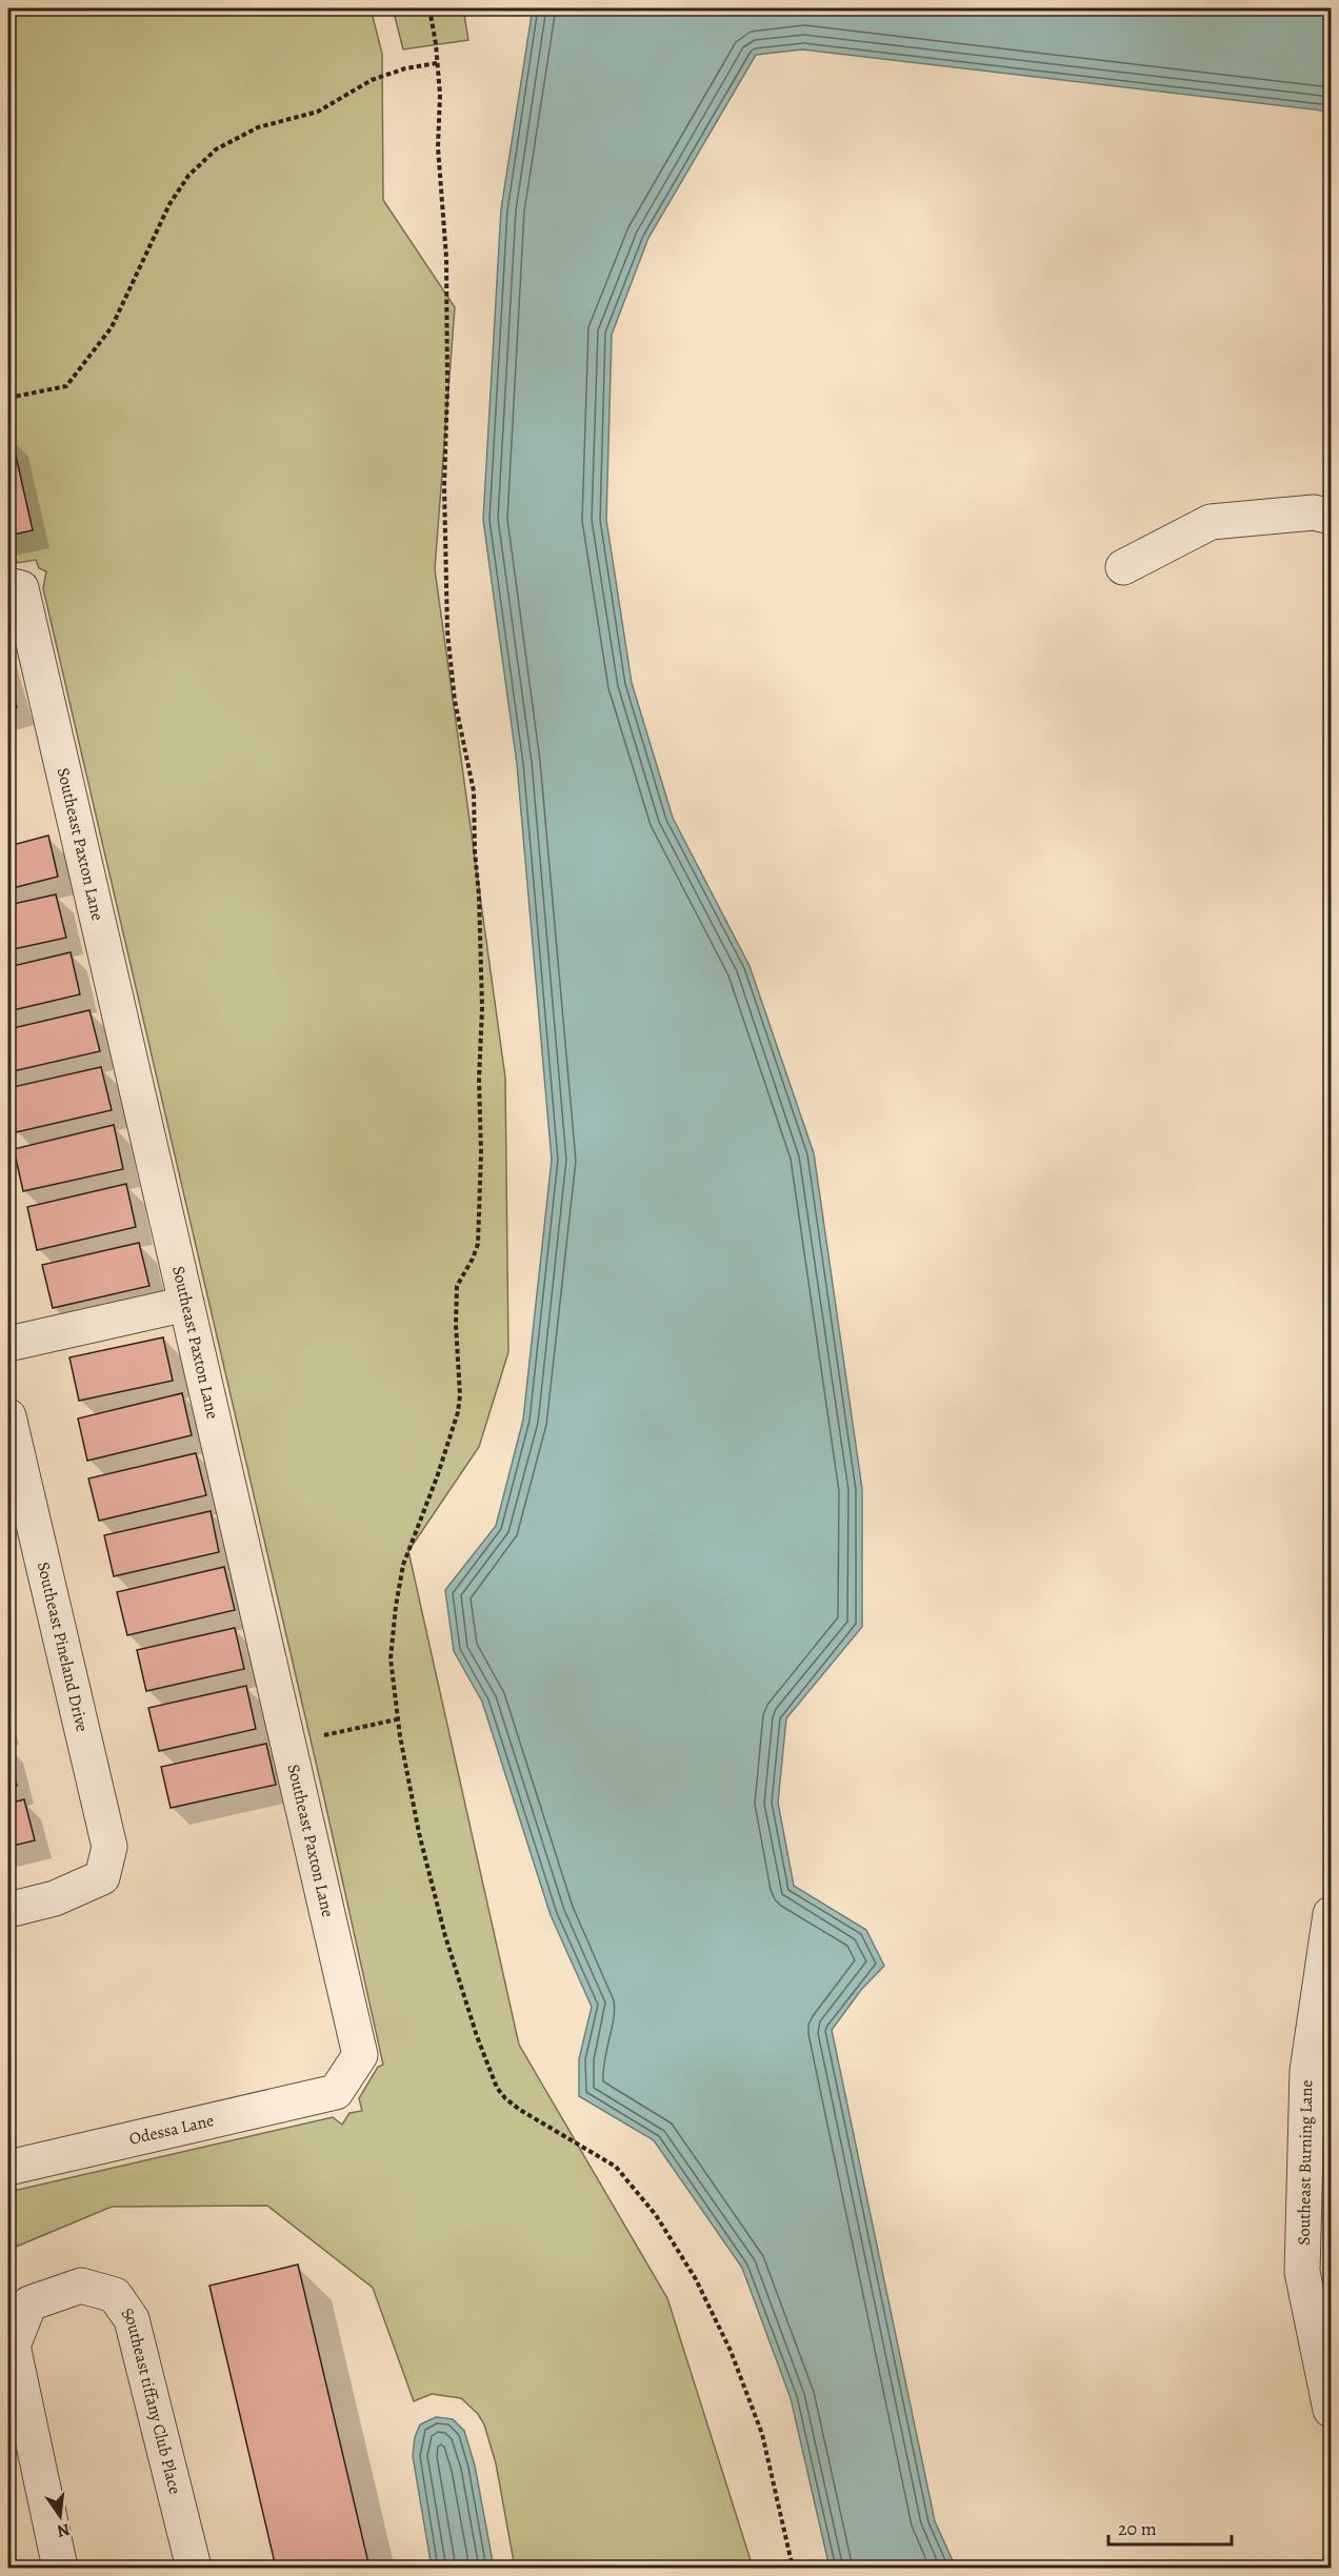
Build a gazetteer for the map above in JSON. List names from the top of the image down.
{
  "streets": {
    "street": [
      "Southeast Paxton Lane",
      "Southeast Pineland Drive",
      "Odessa Lane",
      "Southeast Burning Lane",
      "Southeast tiffany Club Place"
    ]
  },
  "crossings": [
    ["Southeast Paxton Lane", "Odessa Lane"]
  ],
  "scale_bar": "20 m",
  "north": "bottom"
}
